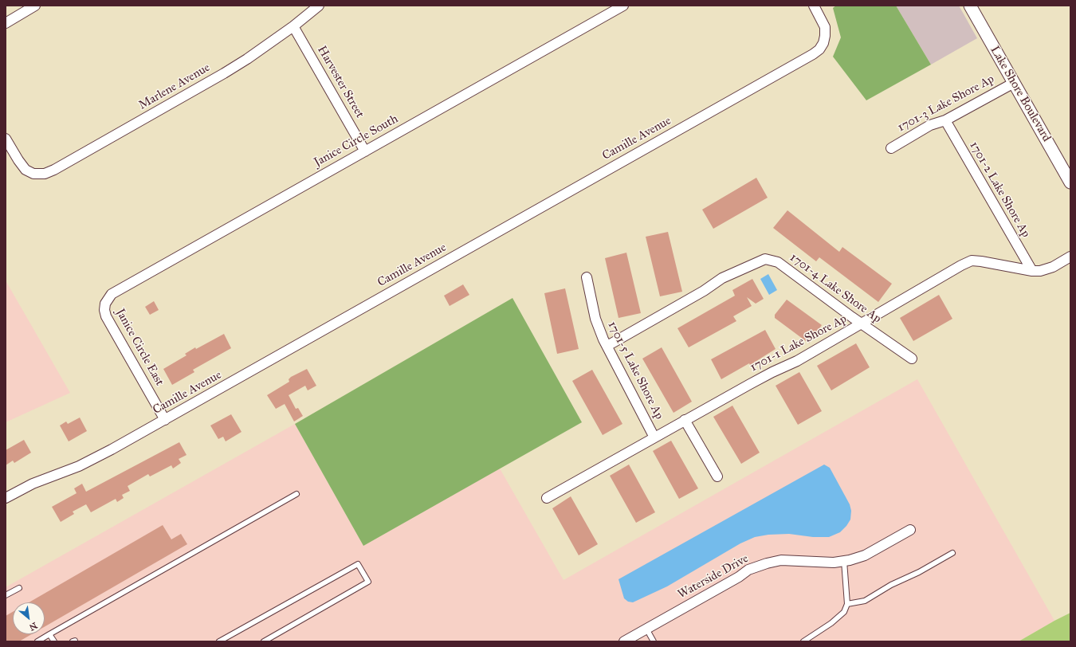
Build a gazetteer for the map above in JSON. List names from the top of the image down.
{
  "streets": {
    "street": [
      "Harvester Street",
      "Marlene Avenue",
      "Lake Shore Boulevard",
      "1701-3 Lake Shore Ap",
      "Camille Avenue",
      "Janice Circle South",
      "1701-2 Lake Shore Ap",
      "1701-4 Lake Shore Ap",
      "1701-1 Lake Shore Ap",
      "Janice Circle East",
      "1701-5 Lake Shore Ap",
      "Waterside Drive"
    ]
  },
  "crossings": [
    ["Harvester Street", "Marlene Avenue"],
    ["Harvester Street", "Janice Circle South"],
    ["Lake Shore Boulevard", "1701-3 Lake Shore Ap"],
    ["1701-3 Lake Shore Ap", "1701-2 Lake Shore Ap"],
    ["Camille Avenue", "Janice Circle East"],
    ["Janice Circle South", "Janice Circle East"],
    ["1701-2 Lake Shore Ap", "1701-1 Lake Shore Ap"],
    ["1701-4 Lake Shore Ap", "1701-1 Lake Shore Ap"],
    ["1701-4 Lake Shore Ap", "1701-5 Lake Shore Ap"],
    ["1701-1 Lake Shore Ap", "1701-5 Lake Shore Ap"]
  ],
  "north": "bottom right"
}
